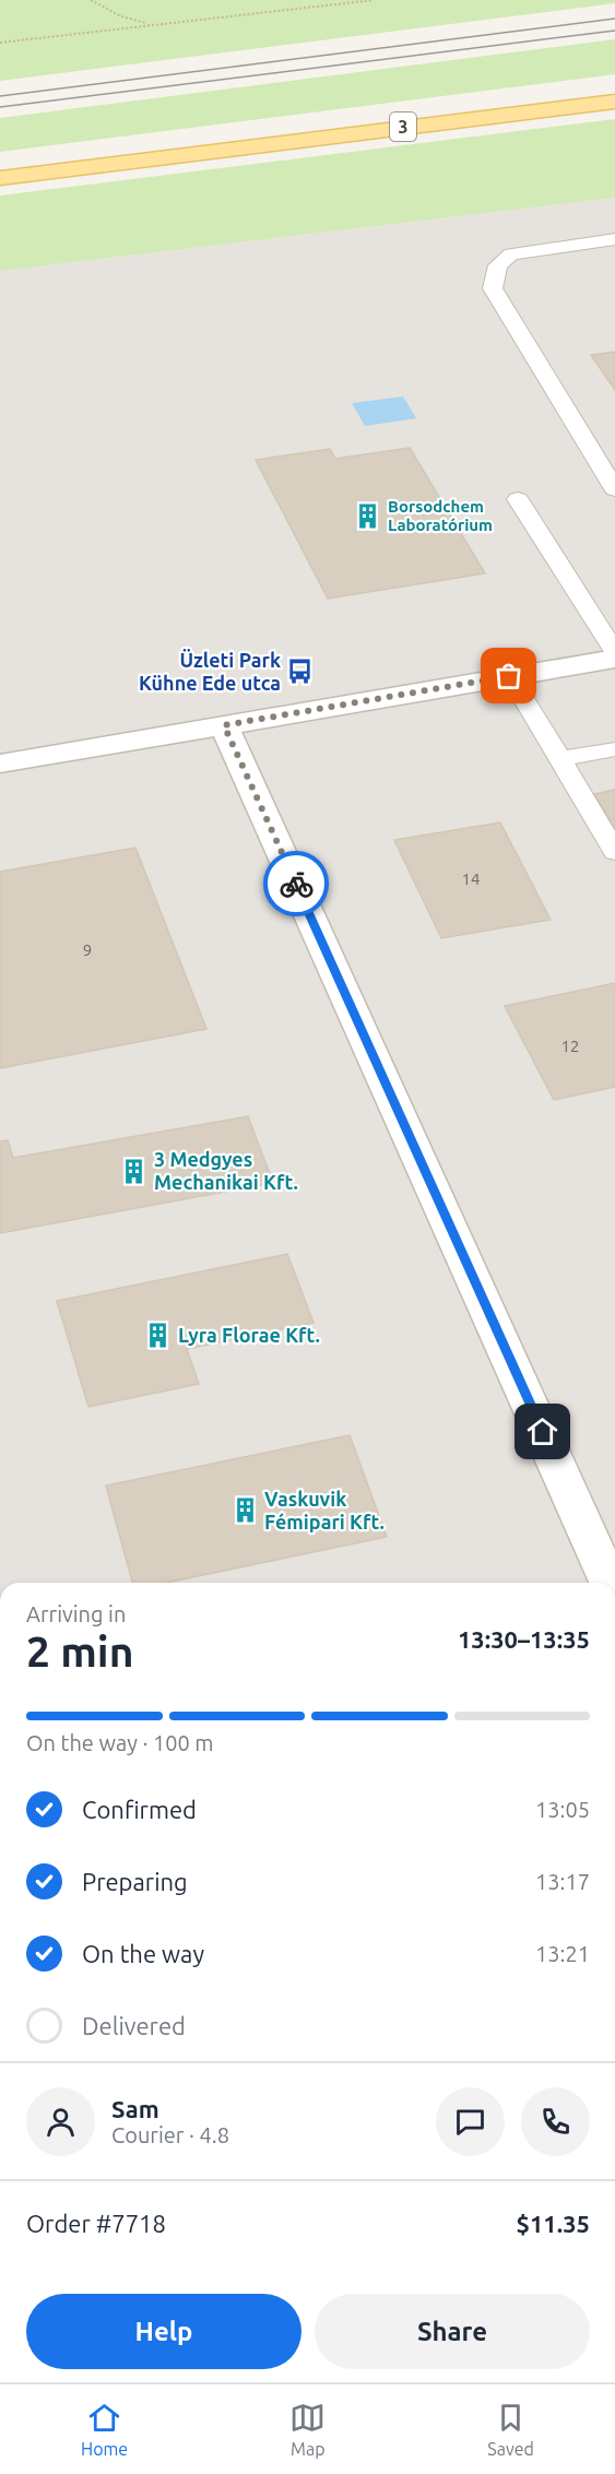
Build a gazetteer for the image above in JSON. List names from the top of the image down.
{
  "streets": {
    "main road": ["3"]
  },
  "places": {
    "building": [
      "Borsodchem Laboratórium",
      "3 Medgyes Mechanikai Kft.",
      "Lyra Florae Kft.",
      "Vaskuvik Fémipari Kft."
    ],
    "bus stop": ["Üzleti Park Kühne Ede utca"]
  },
  "house_numbers": ["14", "9", "12"],
  "page": {
    "heading": ["2 min", "Arriving in", "13:30–13:35"],
    "panel": [
      "Sam",
      "Courier · 4.8",
      "Order #7718",
      "$11.35"
    ],
    "bar": "On the way · 100 m",
    "list": [
      ["Confirmed", "13:05"],
      ["Preparing", "13:17"],
      ["On the way", "13:21"],
      "Delivered"
    ],
    "buttons": ["Help", "Share"],
    "tabs": ["Home", "Map", "Saved"]
  }
}
